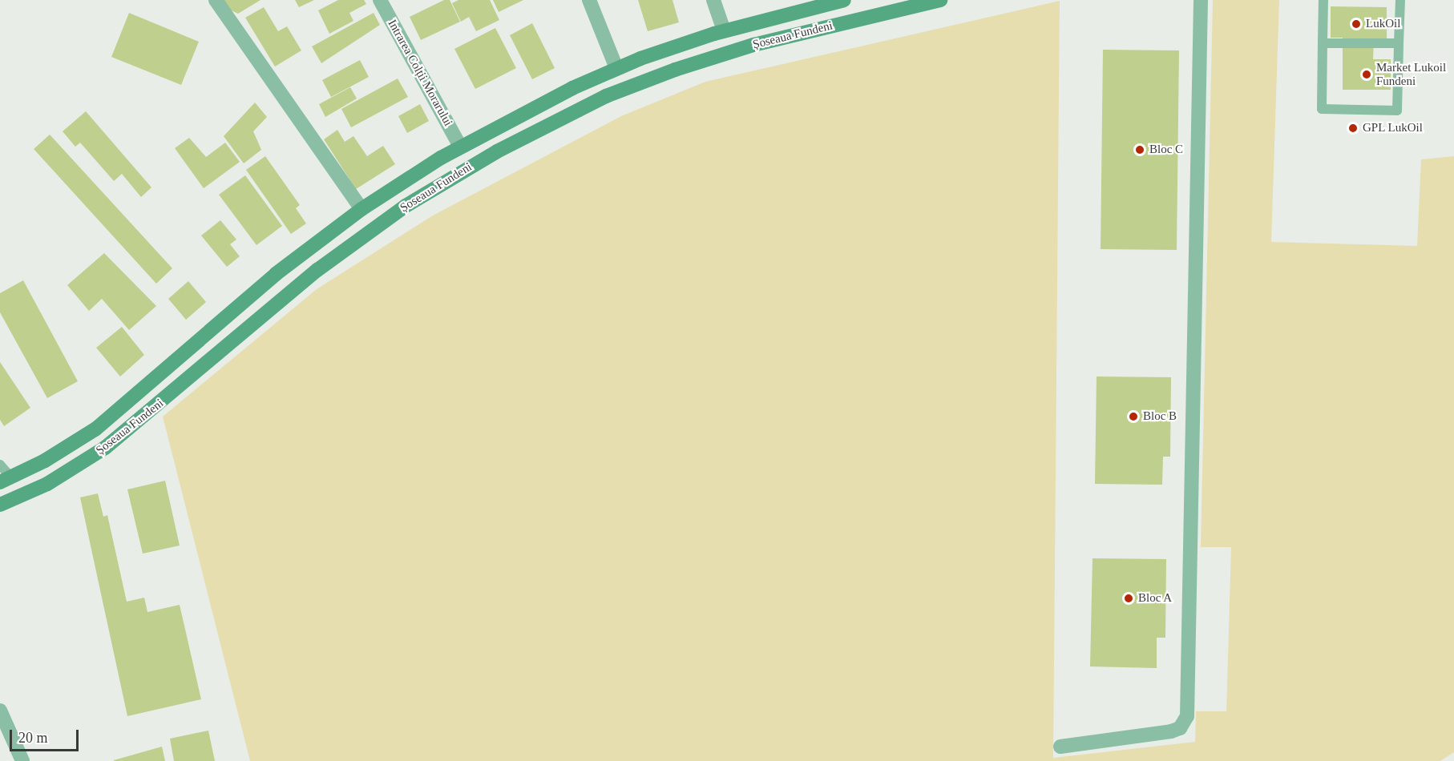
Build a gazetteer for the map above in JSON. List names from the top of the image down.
{
  "streets": {
    "main road": ["Șoseaua Fundeni"],
    "street": ["Intrarea Colții Morarului"]
  },
  "crossings": [
    ["Șoseaua Fundeni", "Intrarea Colții Morarului"]
  ],
  "places": [
    "LukOil",
    "Market Lukoil Fundeni",
    "GPL LukOil",
    "Bloc C",
    "Bloc B",
    "Bloc A"
  ],
  "scale_bar": "20 m"
}
